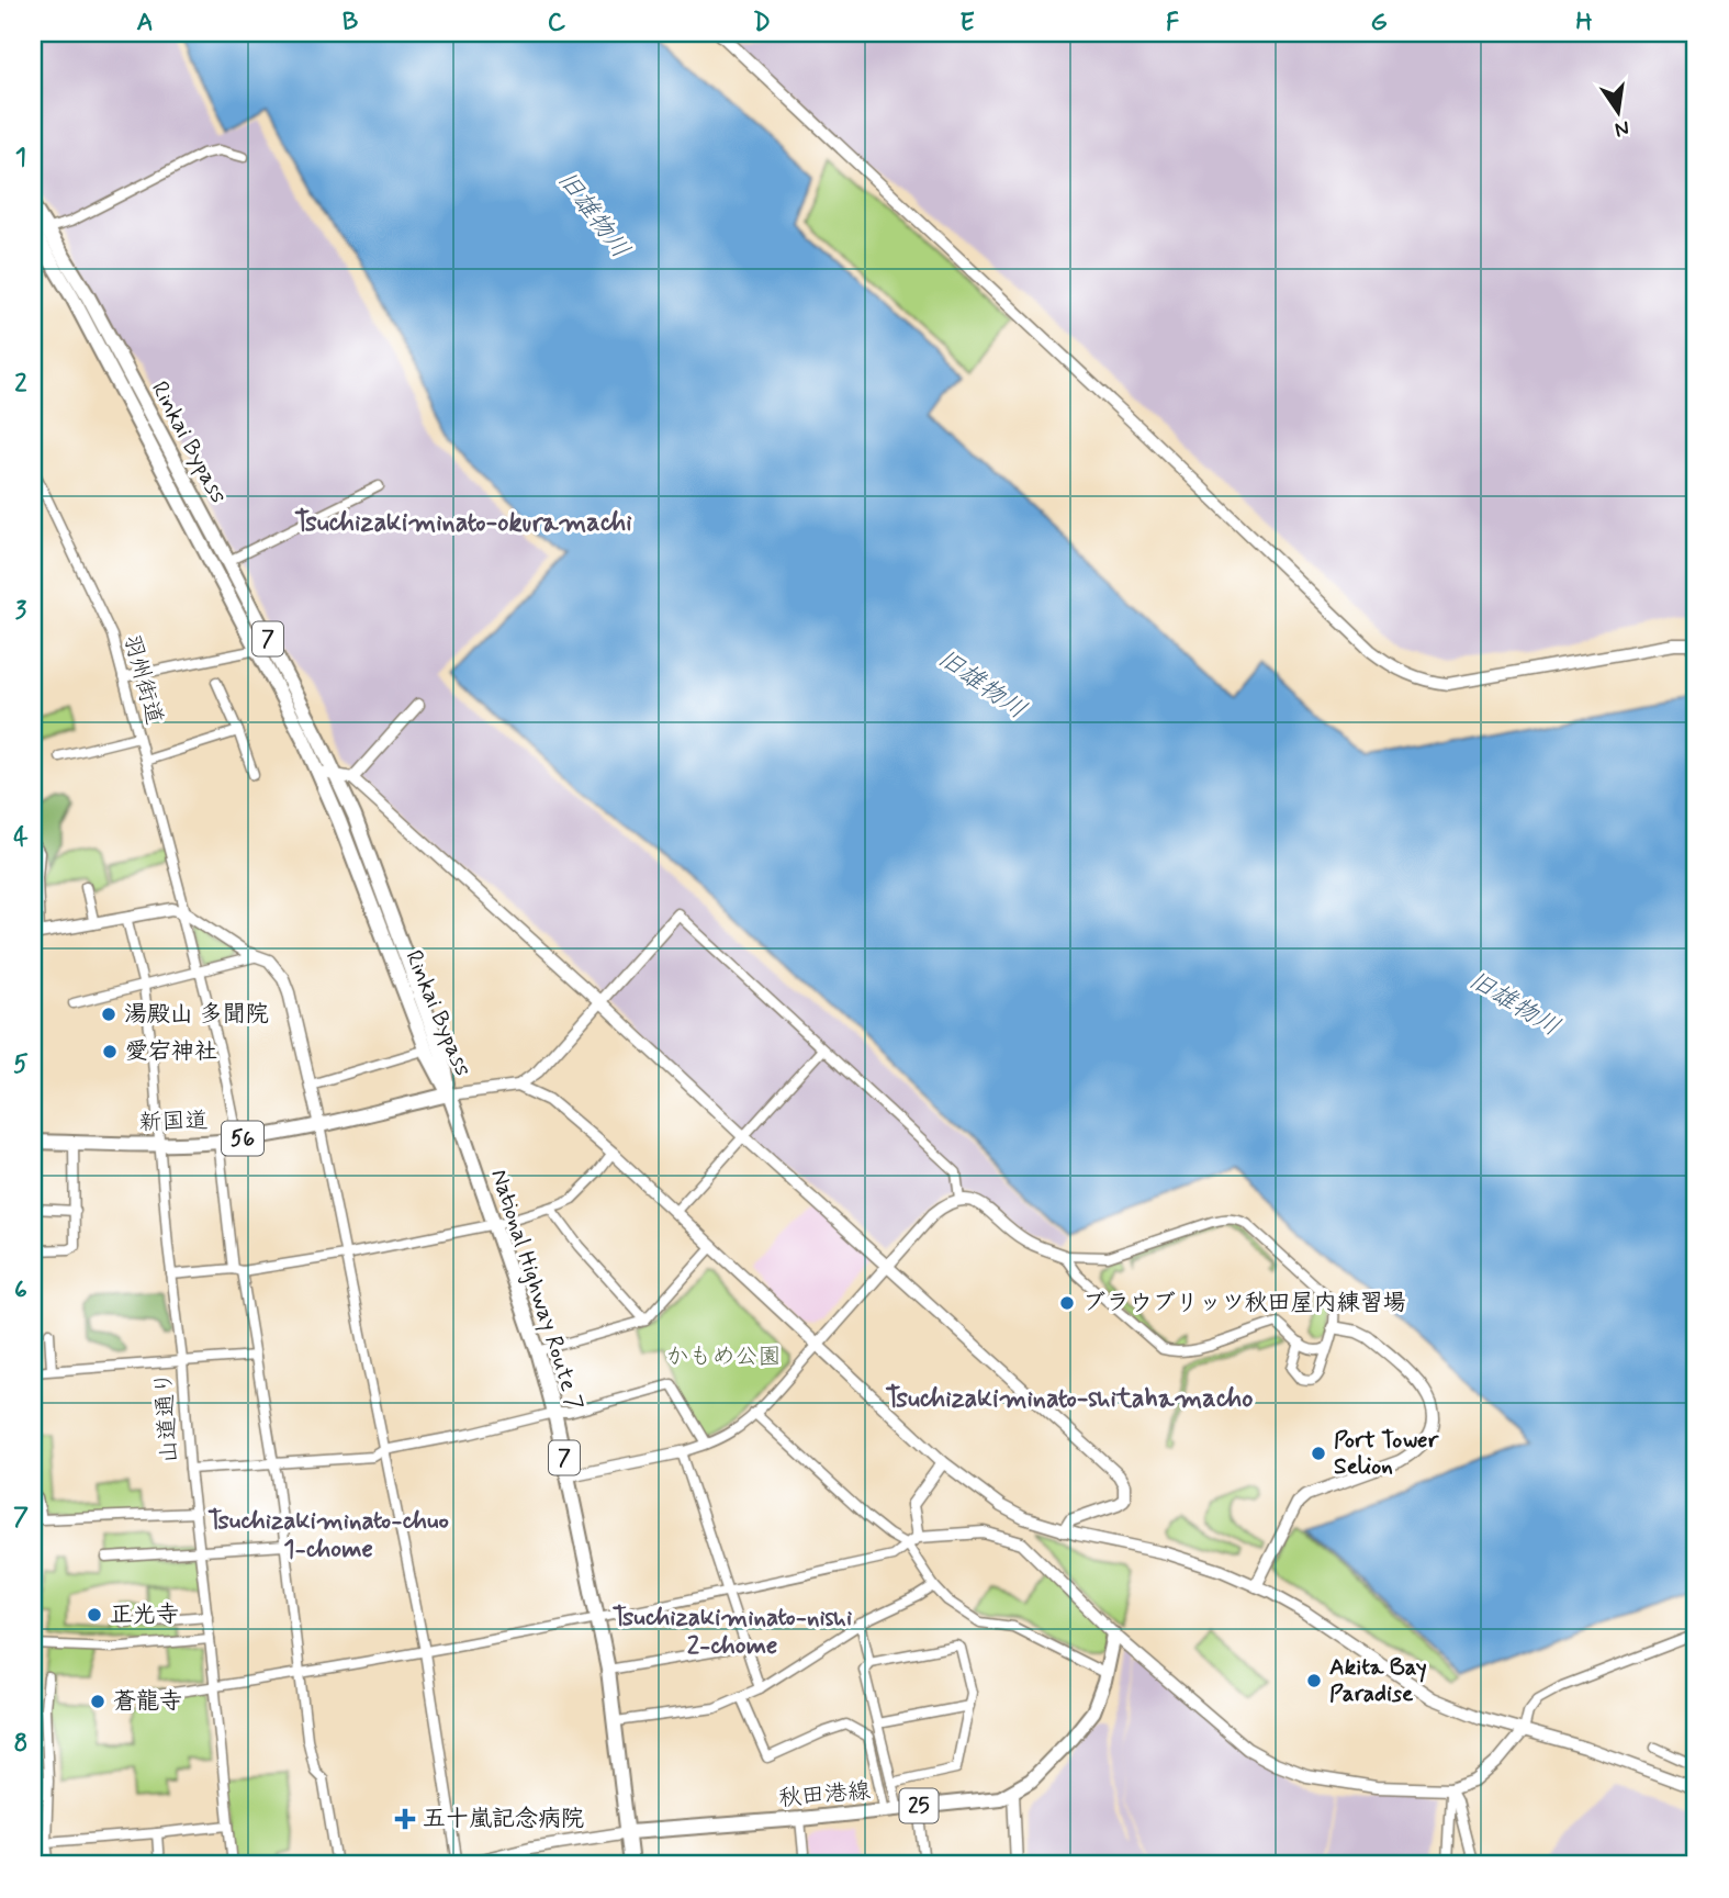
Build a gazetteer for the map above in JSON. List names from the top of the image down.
{
  "streets": {
    "main road": [
      "Rinkai Bypass",
      "7",
      "新国道",
      "56",
      "National Highway Route 7",
      "秋田港線",
      "25"
    ],
    "street": ["羽州街道", "山道通り"]
  },
  "crossings": [
    ["Rinkai Bypass", "新国道"],
    ["Rinkai Bypass", "National Highway Route 7"],
    ["羽州街道", "新国道"],
    ["新国道", "National Highway Route 7"],
    ["新国道", "山道通り"],
    ["National Highway Route 7", "秋田港線"]
  ],
  "districts": [
    "Tsuchizakiminato-okuramachi",
    "Tsuchizakiminato-shitahamacho",
    "Tsuchizakiminato-chuo 1-chome",
    "Tsuchizakiminato-nishi 2-chome"
  ],
  "water": ["旧雄物川"],
  "parks": ["かもめ公園"],
  "places": {
    "other": [
      "湯殿山 多聞院",
      "愛宕神社",
      "ブラウブリッツ秋田屋内練習場",
      "Port Tower Selion",
      "正光寺",
      "Akita Bay Paradise",
      "蒼龍寺"
    ],
    "health": ["五十嵐記念病院"]
  },
  "north": "bottom",
  "grid": {
    "columns": [
      "A",
      "B",
      "C",
      "D",
      "E",
      "F",
      "G",
      "H"
    ],
    "rows": [
      "1",
      "2",
      "3",
      "4",
      "5",
      "6",
      "7",
      "8"
    ]
  }
}
